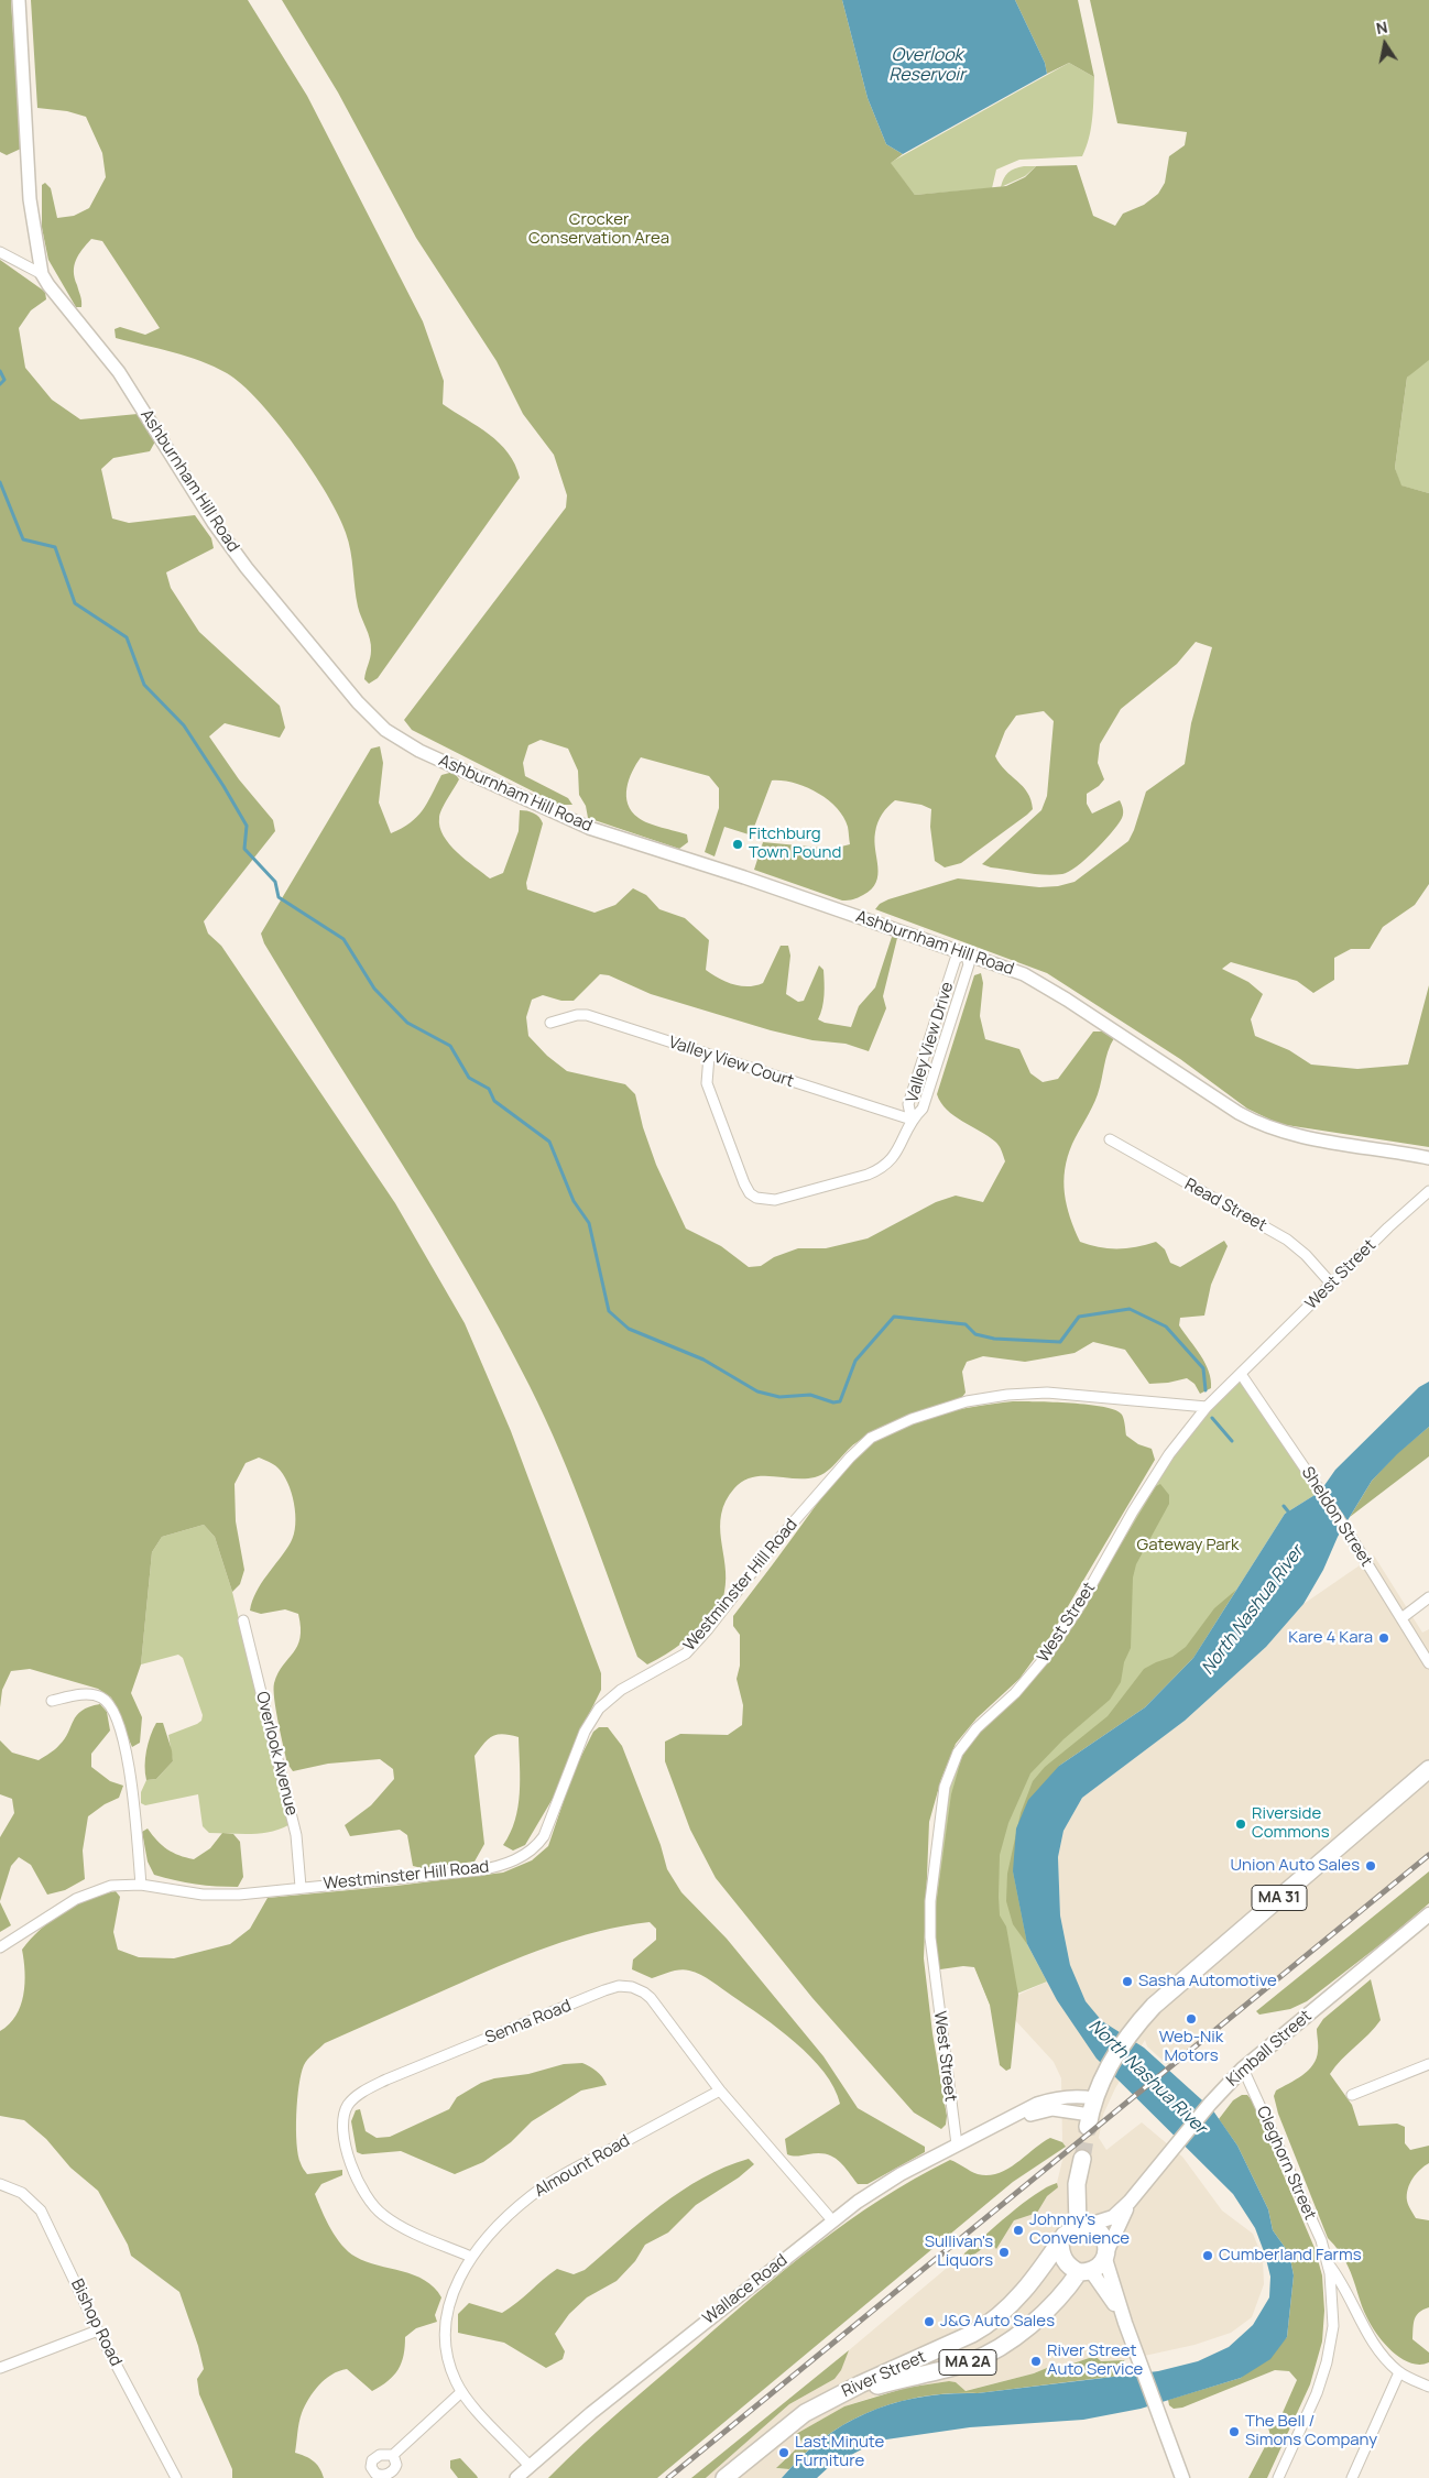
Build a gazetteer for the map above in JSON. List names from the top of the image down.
{
  "streets": {
    "highway": ["MA 31", "MA 2A", "River Street"],
    "main road": ["Kimball Street"],
    "street": [
      "Ashburnham Hill Road",
      "Valley View Drive",
      "Valley View Court",
      "Read Street",
      "West Street",
      "Sheldon Street",
      "Westminster Hill Road",
      "Overlook Avenue",
      "Senna Road",
      "Cleghorn Street",
      "Almount Road",
      "Wallace Road",
      "Bishop Road"
    ]
  },
  "crossings": [
    ["Ashburnham Hill Road", "Valley View Drive"],
    ["Valley View Drive", "Valley View Court"],
    ["Read Street", "West Street"],
    ["West Street", "Sheldon Street"],
    ["West Street", "Westminster Hill Road"],
    ["West Street", "Wallace Road"],
    ["Westminster Hill Road", "Overlook Avenue"],
    ["MA 31", "Wallace Road"],
    ["Senna Road", "Almount Road"],
    ["Senna Road", "Wallace Road"],
    ["Kimball Street", "Cleghorn Street"],
    ["Kimball Street", "MA 2A"],
    ["Kimball Street", "River Street"],
    ["Almount Road", "Wallace Road"],
    ["MA 2A", "River Street"]
  ],
  "water": ["Overlook Reservoir", "North Nashua River"],
  "parks": ["Crocker Conservation Area", "Gateway Park"],
  "places": [
    "Fitchburg Town Pound",
    "Kare 4 Kara",
    "Riverside Commons",
    "Union Auto Sales",
    "Sasha Automotive",
    "Web-Nik Motors",
    "Johnny's Convenience",
    "Sullivan's Liquors",
    "Cumberland Farms",
    "J&G Auto Sales",
    "River Street Auto Service",
    "The Bell / Simons Company",
    "Last Minute Furniture"
  ],
  "north": "top"
}
